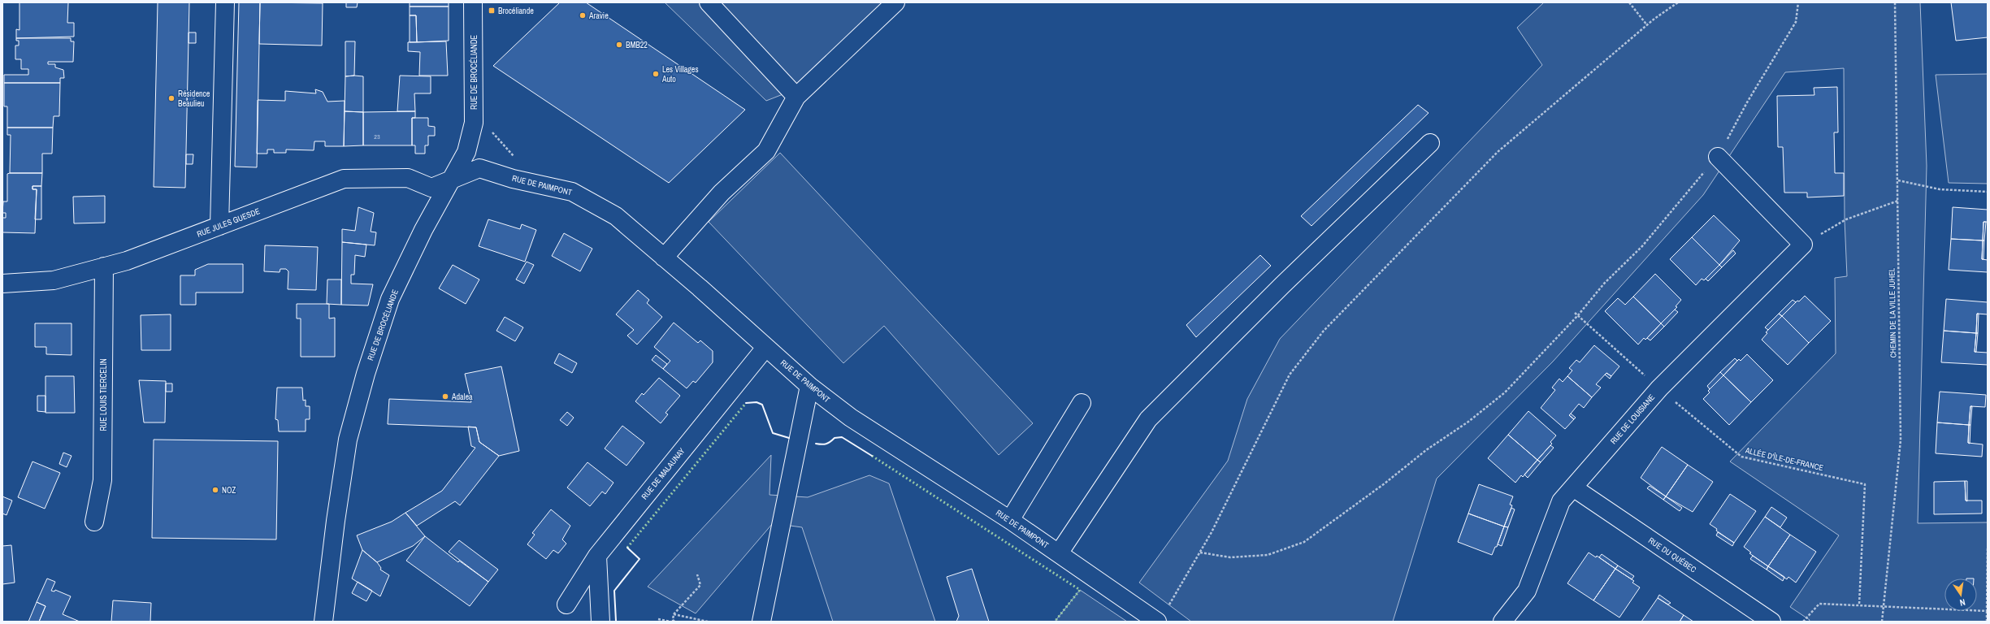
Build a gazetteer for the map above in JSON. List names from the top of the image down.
{
  "streets": {
    "street": [
      "RUE DE BROCÉLIANDE",
      "RUE DE PAIMPONT",
      "RUE JULES GUESDE",
      "RUE LOUIS TIERCELIN",
      "RUE DE LOUISIANE",
      "RUE DE MALAUNAY",
      "RUE DU QUÉBEC"
    ],
    "path": ["CHEMIN DE LA VILLE JUHEL", "ALLÉE D'ÎLE-DE-FRANCE"]
  },
  "crossings": [
    ["RUE DE BROCÉLIANDE", "RUE DE PAIMPONT"],
    ["RUE DE BROCÉLIANDE", "RUE JULES GUESDE"],
    ["RUE DE PAIMPONT", "RUE JULES GUESDE"],
    ["RUE DE PAIMPONT", "RUE DE MALAUNAY"],
    ["RUE JULES GUESDE", "RUE LOUIS TIERCELIN"],
    ["RUE DE LOUISIANE", "ALLÉE D'ÎLE-DE-FRANCE"],
    ["RUE DE LOUISIANE", "RUE DU QUÉBEC"]
  ],
  "places": {
    "transit": ["Brocéliande"],
    "other": [
      "Aravie",
      "BMB22",
      "Les Villages Auto",
      "Résidence Beaulieu",
      "Adalea",
      "NOZ"
    ]
  },
  "house_numbers": ["23"],
  "north": "bottom"
}
